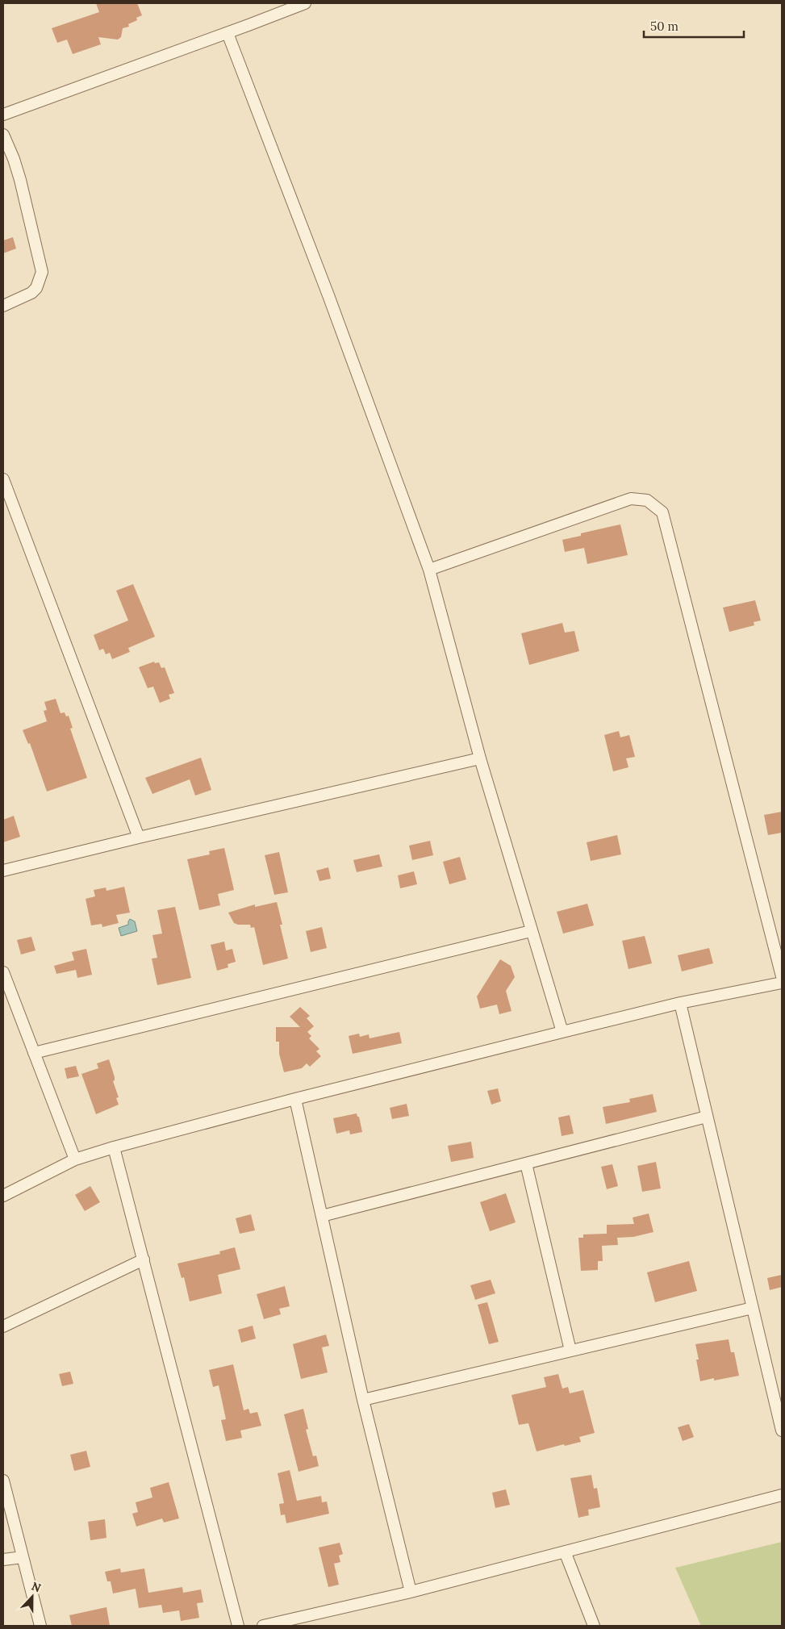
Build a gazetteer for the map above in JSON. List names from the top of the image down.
{
  "scale_bar": "50 m",
  "north": "top"
}
